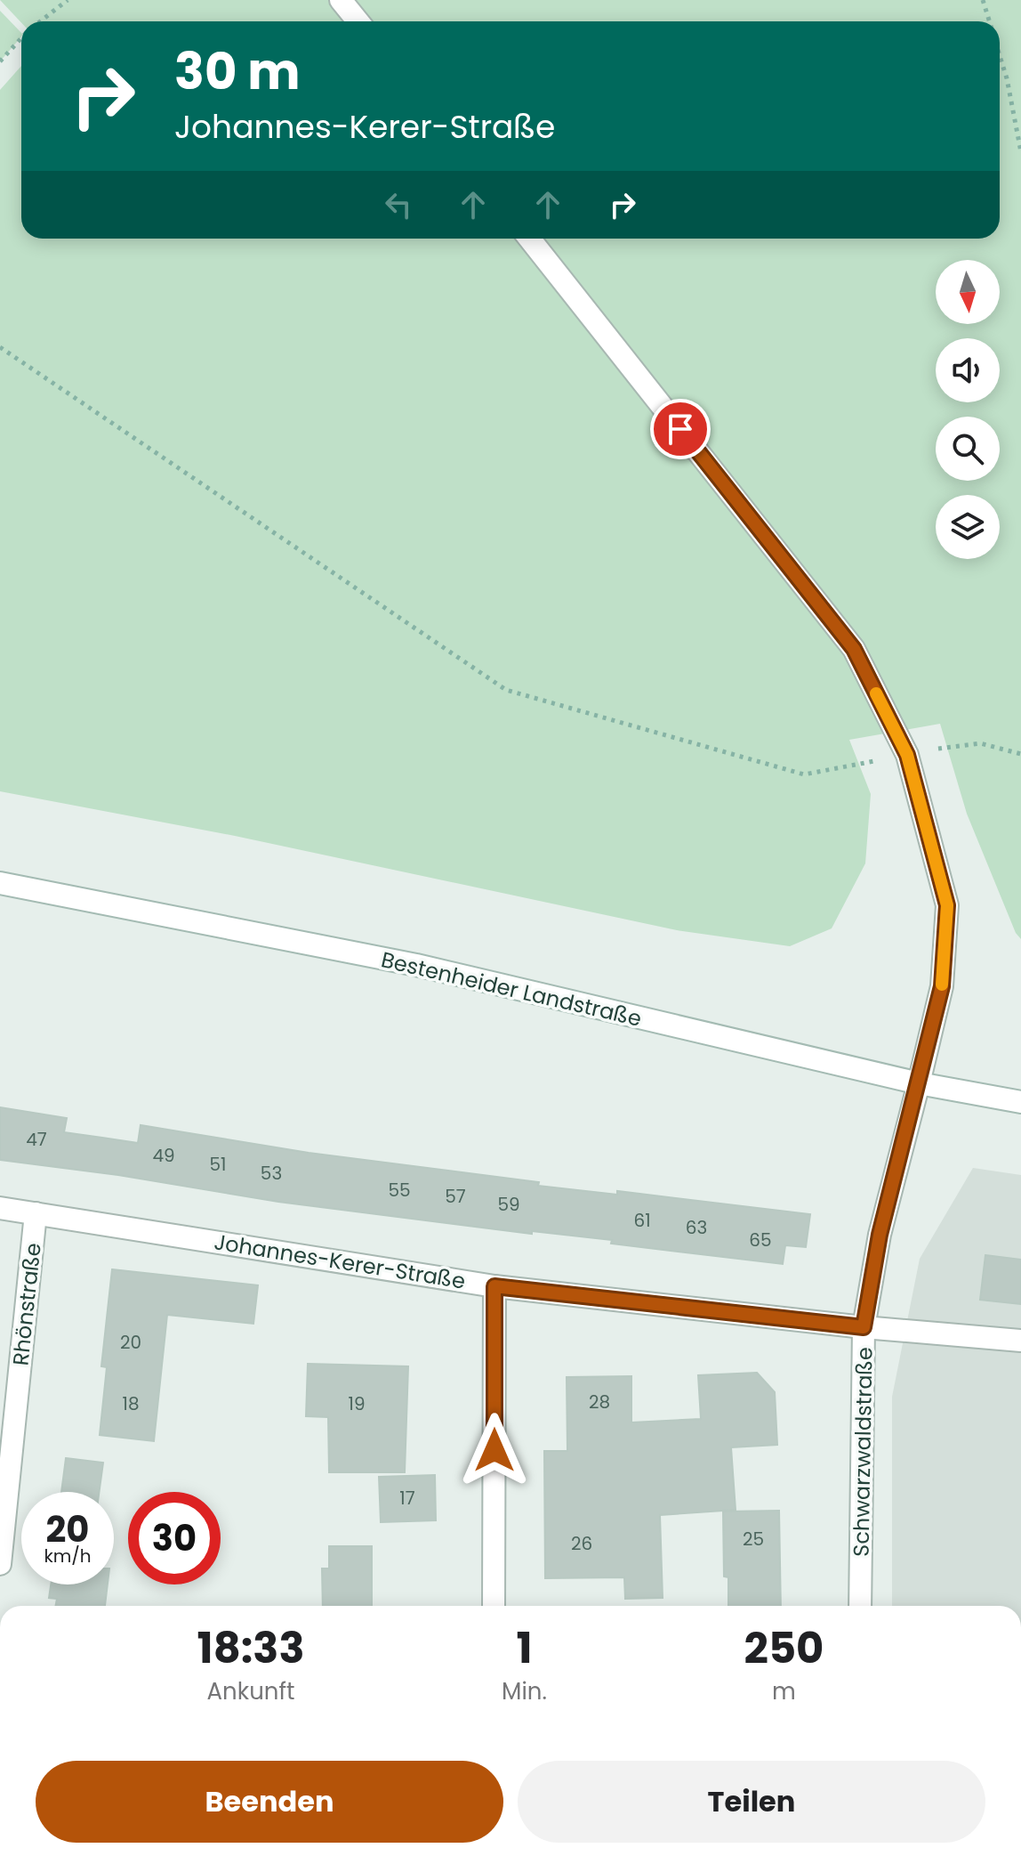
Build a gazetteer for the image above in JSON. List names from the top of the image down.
{
  "streets": {
    "street": [
      "Bestenheider Landstraße",
      "Johannes-Kerer-Straße",
      "Rhönstraße",
      "Schwarzwaldstraße"
    ]
  },
  "crossings": [
    ["Bestenheider Landstraße", "Schwarzwaldstraße"],
    ["Johannes-Kerer-Straße", "Rhönstraße"],
    ["Johannes-Kerer-Straße", "Schwarzwaldstraße"]
  ],
  "house_numbers": [
    "47",
    "49",
    "51",
    "53",
    "55",
    "57",
    "59",
    "61",
    "63",
    "65",
    "20",
    "28",
    "18",
    "19",
    "17",
    "25",
    "26"
  ],
  "north": "bottom",
  "page": {
    "turn": ["30 m", "Johannes-Kerer-Straße"],
    "speed": "20 km/h",
    "limit": "30",
    "eta": [
      "18:33",
      "Ankunft",
      "1",
      "Min.",
      "250",
      "m"
    ],
    "buttons": ["Beenden", "Teilen"]
  }
}
